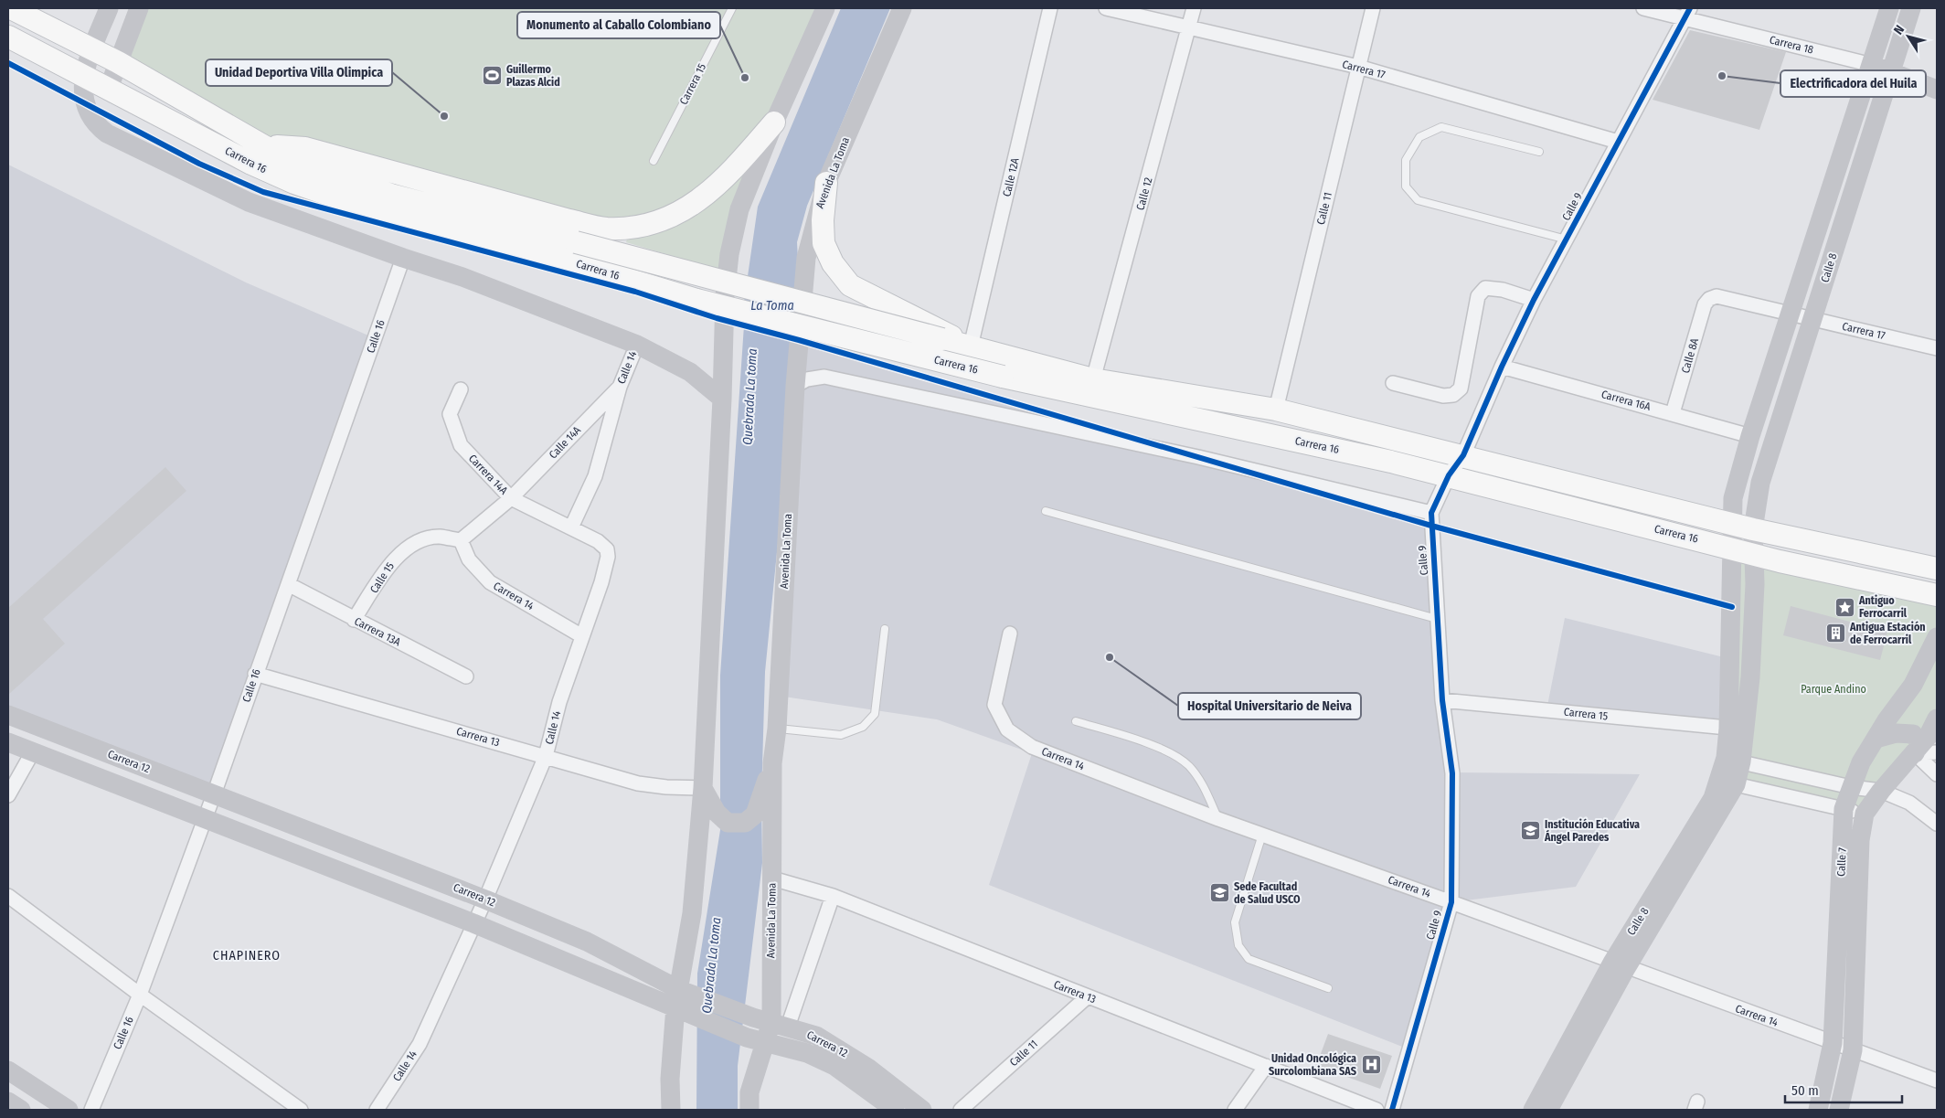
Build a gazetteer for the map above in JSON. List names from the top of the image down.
{
  "streets": {
    "main road": [
      "Carrera 18",
      "Carrera 16",
      "Avenida La Toma",
      "Calle 8",
      "Carrera 12",
      "Calle 7"
    ],
    "street": [
      "Carrera 17",
      "Carrera 15",
      "Calle 12A",
      "Calle 12",
      "Calle 9",
      "Calle 11",
      "Calle 16",
      "Calle 8A",
      "Calle 14",
      "Carrera 16A",
      "Calle 14A",
      "Carrera 14A",
      "Calle 15",
      "Carrera 14",
      "Carrera 13A",
      "Carrera 13"
    ]
  },
  "crossings": [
    ["Carrera 18", "Calle 9"],
    ["Carrera 18", "Calle 8"],
    ["Carrera 17", "Calle 12"],
    ["Carrera 17", "Calle 9"],
    ["Carrera 17", "Calle 11"],
    ["Carrera 17", "Calle 8"],
    ["Carrera 17", "Calle 8A"],
    ["Carrera 15", "Calle 9"],
    ["Carrera 15", "Calle 8"],
    ["Carrera 16", "Calle 12A"],
    ["Carrera 16", "Calle 12"],
    ["Carrera 16", "Calle 9"],
    ["Carrera 16", "Calle 11"],
    ["Carrera 16", "Calle 8"],
    ["Avenida La Toma", "Carrera 13"],
    ["Avenida La Toma", "Carrera 12"],
    ["Calle 9", "Carrera 16A"],
    ["Calle 9", "Carrera 14"],
    ["Calle 11", "Carrera 13"],
    ["Calle 8", "Carrera 16A"],
    ["Calle 8", "Carrera 14"],
    ["Calle 16", "Carrera 13A"],
    ["Calle 16", "Carrera 13"],
    ["Calle 16", "Carrera 12"],
    ["Calle 8A", "Carrera 16A"],
    ["Calle 14", "Calle 14A"],
    ["Calle 14", "Carrera 14A"],
    ["Calle 14", "Carrera 14"],
    ["Calle 14", "Carrera 13"],
    ["Calle 14", "Carrera 12"],
    ["Calle 14A", "Carrera 14A"],
    ["Calle 15", "Carrera 14"],
    ["Calle 15", "Carrera 13A"],
    ["Carrera 14", "Calle 7"]
  ],
  "districts": ["CHAPINERO"],
  "water": ["La Toma", "Quebrada La toma"],
  "parks": ["Parque Andino"],
  "places": {
    "sports": ["Guillermo Plazas Alcid"],
    "other": [
      "Electrificadora del Huila",
      "Monumento al Caballo Colombiano",
      "Unidad Deportiva Villa Olimpica",
      "Hospital Universitario de Neiva"
    ],
    "place": ["Antiguo Ferrocarril"],
    "building": ["Antigua Estación de Ferrocarril"],
    "school or university": ["Institución Educativa Ángel Paredes", "Sede Facultad de Salud USCO"],
    "hospital": ["Unidad Oncológica Surcolombiana SAS"]
  },
  "scale_bar": "50 m",
  "north": "top left"
}
